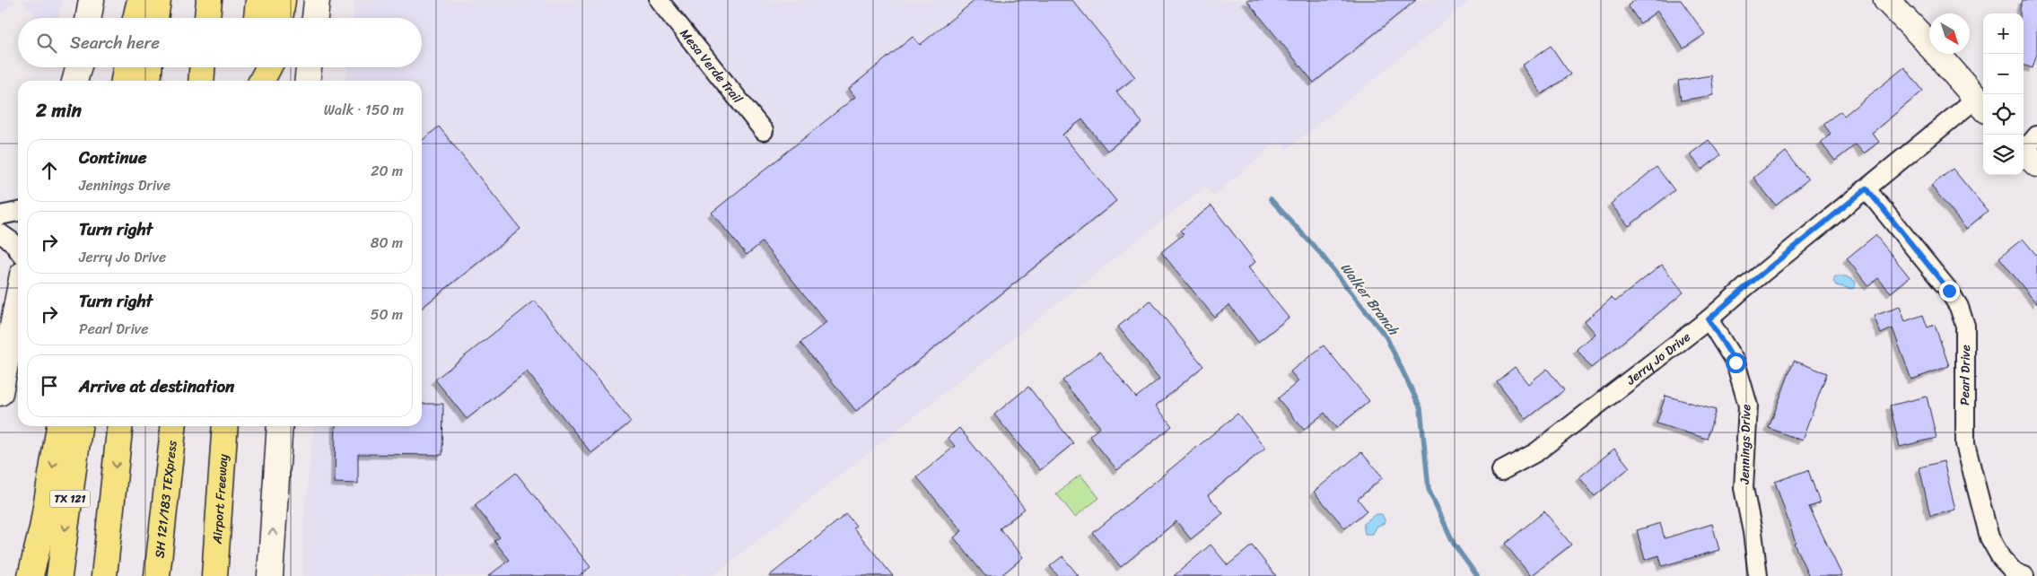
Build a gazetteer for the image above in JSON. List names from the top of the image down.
{
  "streets": {
    "highway": ["TX 121", "SH 121/183 TEXpress", "Airport Freeway"],
    "street": [
      "Mesa Verde Trail",
      "Jerry Jo Drive",
      "Pearl Drive",
      "Jennings Drive"
    ]
  },
  "crossings": [
    ["Jerry Jo Drive", "Pearl Drive"],
    ["Jerry Jo Drive", "Jennings Drive"]
  ],
  "water": ["Walker Branch"],
  "north": "bottom right",
  "page": {
    "map_buttons": ["+", "−"],
    "search": "Search here",
    "heading": ["2 min", "Walk · 150 m"],
    "list": [
      ["Continue", "Jennings Drive", "20 m"],
      ["Turn right", "Jerry Jo Drive", "80 m"],
      ["Turn right", "Pearl Drive", "50 m"],
      "Arrive at destination"
    ]
  }
}
